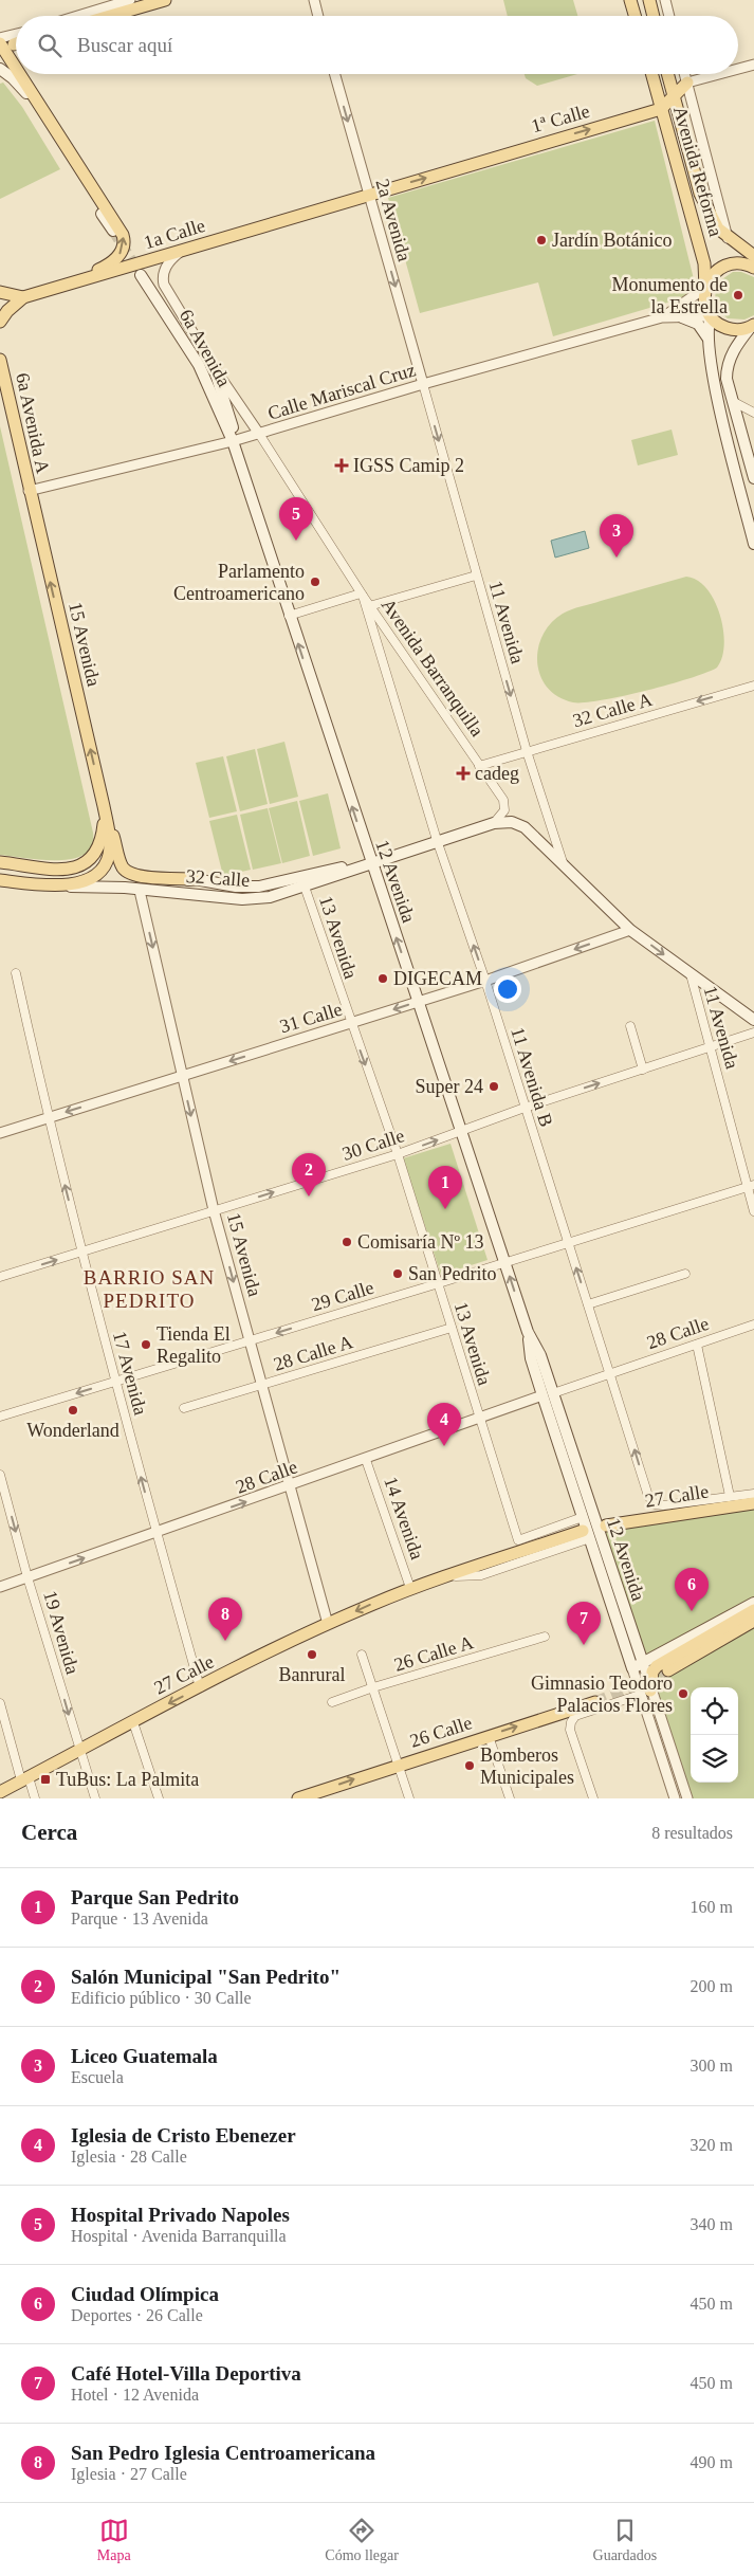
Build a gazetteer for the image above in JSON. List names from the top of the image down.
{
  "streets": {
    "main road": [
      "1ª Calle",
      "Avenida Reforma",
      "1a Calle",
      "6a Avenida",
      "6a Avenida A",
      "15 Avenida",
      "32 Calle",
      "12 Avenida",
      "27 Calle",
      "26 Calle"
    ],
    "street": [
      "2a Avenida",
      "Calle Mariscal Cruz",
      "11 Avenida",
      "Avenida Barranquilla",
      "32 Calle A",
      "13 Avenida",
      "31 Calle",
      "11 Avenida B",
      "30 Calle",
      "29 Calle",
      "28 Calle",
      "28 Calle A",
      "17 Avenida",
      "14 Avenida",
      "19 Avenida",
      "26 Calle A"
    ]
  },
  "crossings": [
    ["1ª Calle", "Avenida Reforma"],
    ["1ª Calle", "2a Avenida"],
    ["1ª Calle", "1a Calle"],
    ["Avenida Reforma", "Calle Mariscal Cruz"],
    ["2a Avenida", "1a Calle"],
    ["2a Avenida", "Calle Mariscal Cruz"],
    ["2a Avenida", "11 Avenida"],
    ["1a Calle", "Avenida Barranquilla"],
    ["6a Avenida", "Calle Mariscal Cruz"],
    ["6a Avenida", "12 Avenida"],
    ["Calle Mariscal Cruz", "6a Avenida A"],
    ["Calle Mariscal Cruz", "11 Avenida"],
    ["Calle Mariscal Cruz", "15 Avenida"],
    ["Calle Mariscal Cruz", "Avenida Barranquilla"],
    ["Calle Mariscal Cruz", "12 Avenida"],
    ["6a Avenida A", "15 Avenida"],
    ["11 Avenida", "32 Calle A"],
    ["11 Avenida", "30 Calle"],
    ["11 Avenida", "29 Calle"],
    ["15 Avenida", "32 Calle"],
    ["15 Avenida", "31 Calle"],
    ["15 Avenida", "30 Calle"],
    ["15 Avenida", "29 Calle"],
    ["15 Avenida", "28 Calle"],
    ["15 Avenida", "28 Calle A"],
    ["15 Avenida", "27 Calle"],
    ["Avenida Barranquilla", "32 Calle A"],
    ["Avenida Barranquilla", "32 Calle"],
    ["Avenida Barranquilla", "11 Avenida B"],
    ["32 Calle", "12 Avenida"],
    ["32 Calle", "13 Avenida"],
    ["32 Calle", "11 Avenida B"],
    ["12 Avenida", "13 Avenida"],
    ["12 Avenida", "31 Calle"],
    ["12 Avenida", "30 Calle"],
    ["12 Avenida", "29 Calle"],
    ["12 Avenida", "28 Calle"],
    ["12 Avenida", "27 Calle"],
    ["13 Avenida", "31 Calle"],
    ["13 Avenida", "30 Calle"],
    ["13 Avenida", "29 Calle"],
    ["13 Avenida", "28 Calle"],
    ["13 Avenida", "28 Calle A"],
    ["31 Calle", "11 Avenida B"],
    ["31 Calle", "17 Avenida"],
    ["11 Avenida B", "30 Calle"],
    ["11 Avenida B", "29 Calle"],
    ["11 Avenida B", "28 Calle"],
    ["11 Avenida B", "27 Calle"],
    ["30 Calle", "17 Avenida"],
    ["29 Calle", "17 Avenida"],
    ["28 Calle", "17 Avenida"],
    ["28 Calle", "14 Avenida"],
    ["28 Calle", "19 Avenida"],
    ["17 Avenida", "27 Calle"],
    ["27 Calle", "14 Avenida"],
    ["27 Calle", "19 Avenida"]
  ],
  "one_way": [
    "1ª Calle",
    "2a Avenida",
    "11 Avenida",
    "32 Calle A",
    "31 Calle",
    "11 Avenida B",
    "30 Calle",
    "29 Calle",
    "17 Avenida",
    "19 Avenida",
    "26 Calle"
  ],
  "districts": ["BARRIO SAN PEDRITO"],
  "places": {
    "other": [
      "Jardín Botánico",
      "Monumento de la Estrella",
      "Parlamento Centroamericano",
      "DIGECAM",
      "Super 24",
      "Comisaría Nº 13",
      "San Pedrito",
      "Tienda El Regalito",
      "Wonderland",
      "Banrural",
      "Gimnasio Teodoro Palacios Flores",
      "Bomberos Municipales"
    ],
    "health": ["IGSS Camip 2", "cadeg"],
    "transit": ["TuBus: La Palmita"]
  },
  "page": {
    "search": "Buscar aquí",
    "pins": [
      "5",
      "3",
      "2",
      "1",
      "4",
      "6",
      "8",
      "7"
    ],
    "heading": ["Cerca", "8 resultados"],
    "list": [
      {
        "mark": "1",
        "name": "Parque San Pedrito",
        "note": "Parque · 13 Avenida",
        "value": "160 m"
      },
      {
        "mark": "2",
        "name": "Salón Municipal \"San Pedrito\"",
        "note": "Edificio público · 30 Calle",
        "value": "200 m"
      },
      {
        "mark": "3",
        "name": "Liceo Guatemala",
        "note": "Escuela",
        "value": "300 m"
      },
      {
        "mark": "4",
        "name": "Iglesia de Cristo Ebenezer",
        "note": "Iglesia · 28 Calle",
        "value": "320 m"
      },
      {
        "mark": "5",
        "name": "Hospital Privado Napoles",
        "note": "Hospital · Avenida Barranquilla",
        "value": "340 m"
      },
      {
        "mark": "6",
        "name": "Ciudad Olímpica",
        "note": "Deportes · 26 Calle",
        "value": "450 m"
      },
      {
        "mark": "7",
        "name": "Café Hotel-Villa Deportiva",
        "note": "Hotel · 12 Avenida",
        "value": "450 m"
      },
      {
        "mark": "8",
        "name": "San Pedro Iglesia Centroamericana",
        "note": "Iglesia · 27 Calle",
        "value": "490 m"
      }
    ],
    "nav": ["Mapa", "Cómo llegar", "Guardados"]
  }
}
